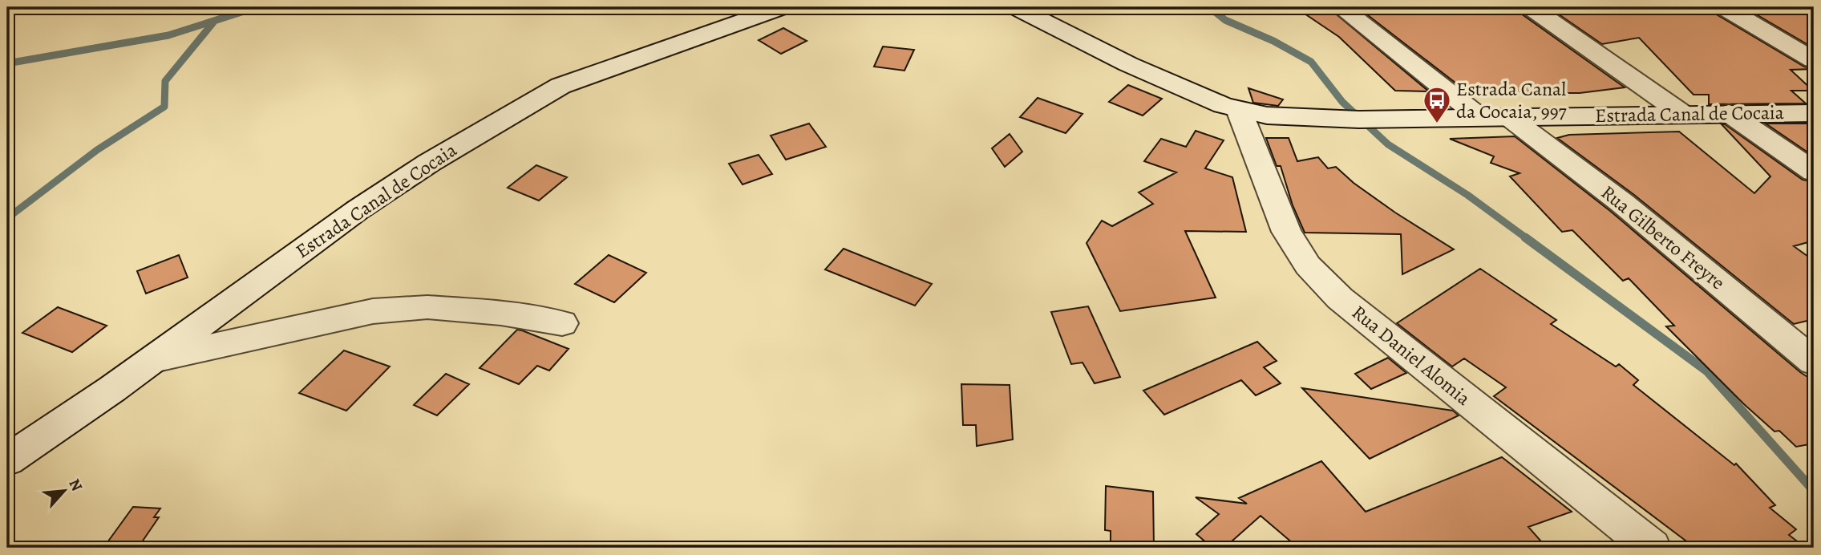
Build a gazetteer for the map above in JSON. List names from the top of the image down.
{
  "streets": {
    "street": ["Estrada Canal de Cocaia", "Rua Gilberto Freyre", "Rua Daniel Alomia"]
  },
  "crossings": [
    ["Estrada Canal de Cocaia", "Rua Gilberto Freyre"],
    ["Estrada Canal de Cocaia", "Rua Daniel Alomia"]
  ],
  "places": {
    "bus stop": ["Estrada Canal da Cocaia, 997"]
  },
  "north": "top right"
}
